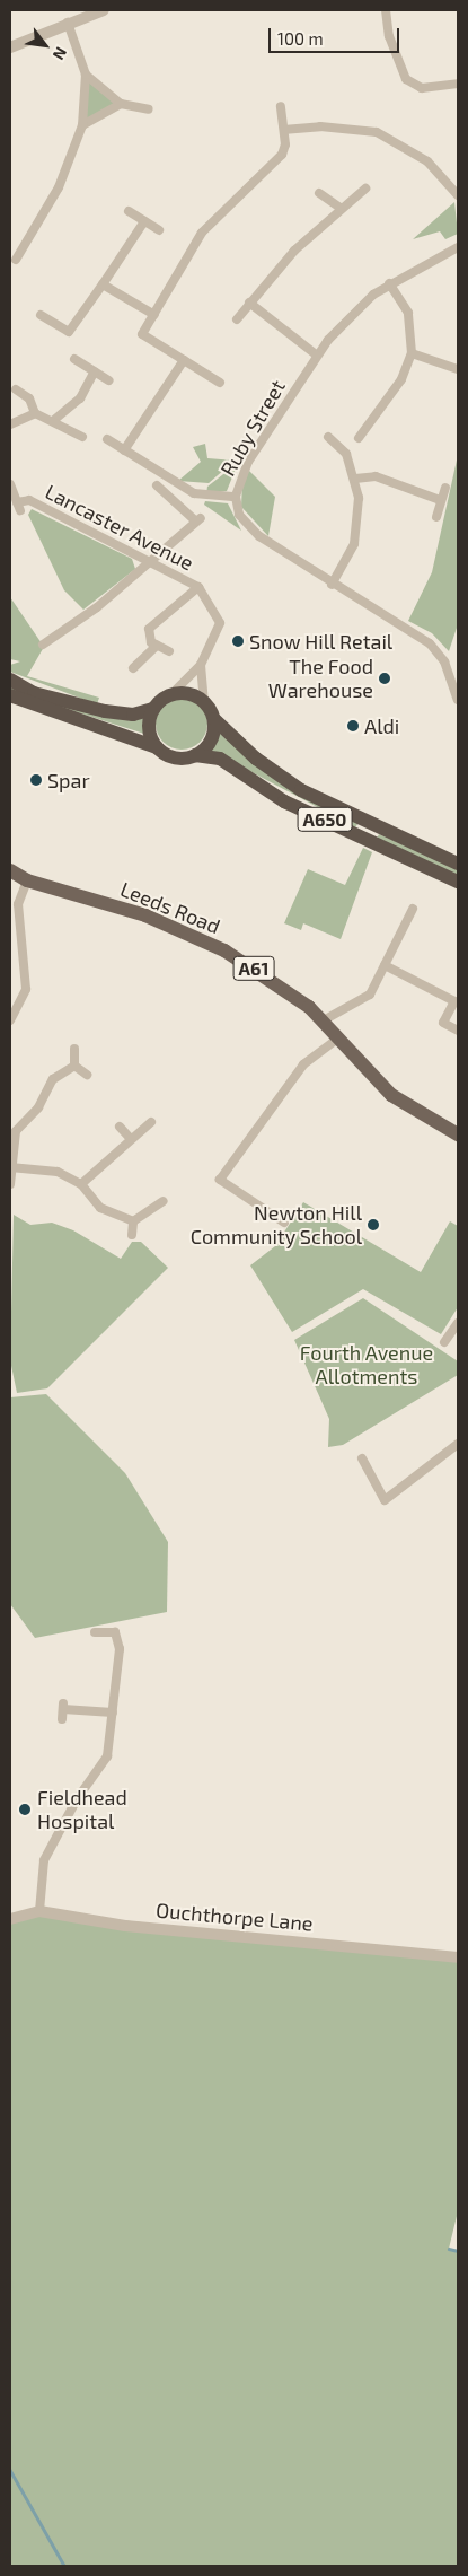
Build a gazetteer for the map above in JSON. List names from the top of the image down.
{
  "streets": {
    "highway": ["A650"],
    "main road": ["Leeds Road", "A61"],
    "street": ["Ruby Street", "Lancaster Avenue", "Ouchthorpe Lane"]
  },
  "parks": ["Fourth Avenue Allotments"],
  "places": [
    "Snow Hill Retail",
    "The Food Warehouse",
    "Aldi",
    "Spar",
    "Newton Hill Community School",
    "Fieldhead Hospital"
  ],
  "scale_bar": "100 m",
  "north": "bottom right"
}
